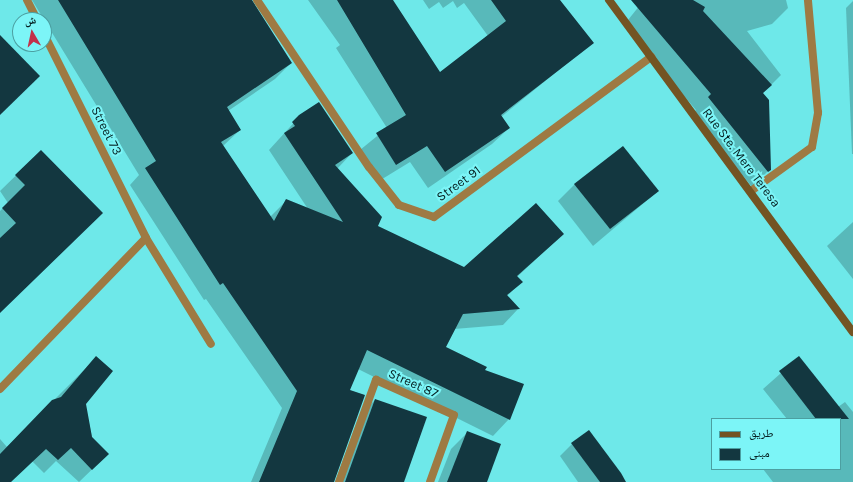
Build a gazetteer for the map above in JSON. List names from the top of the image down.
{
  "streets": {
    "street": [
      "Street 73",
      "Rue Ste. Mere Teresa",
      "Street 91",
      "Street 87"
    ]
  },
  "crossings": [
    ["Rue Ste. Mere Teresa", "Street 91"]
  ],
  "legend": ["طريق", "مبنى"],
  "north": "top"
}
